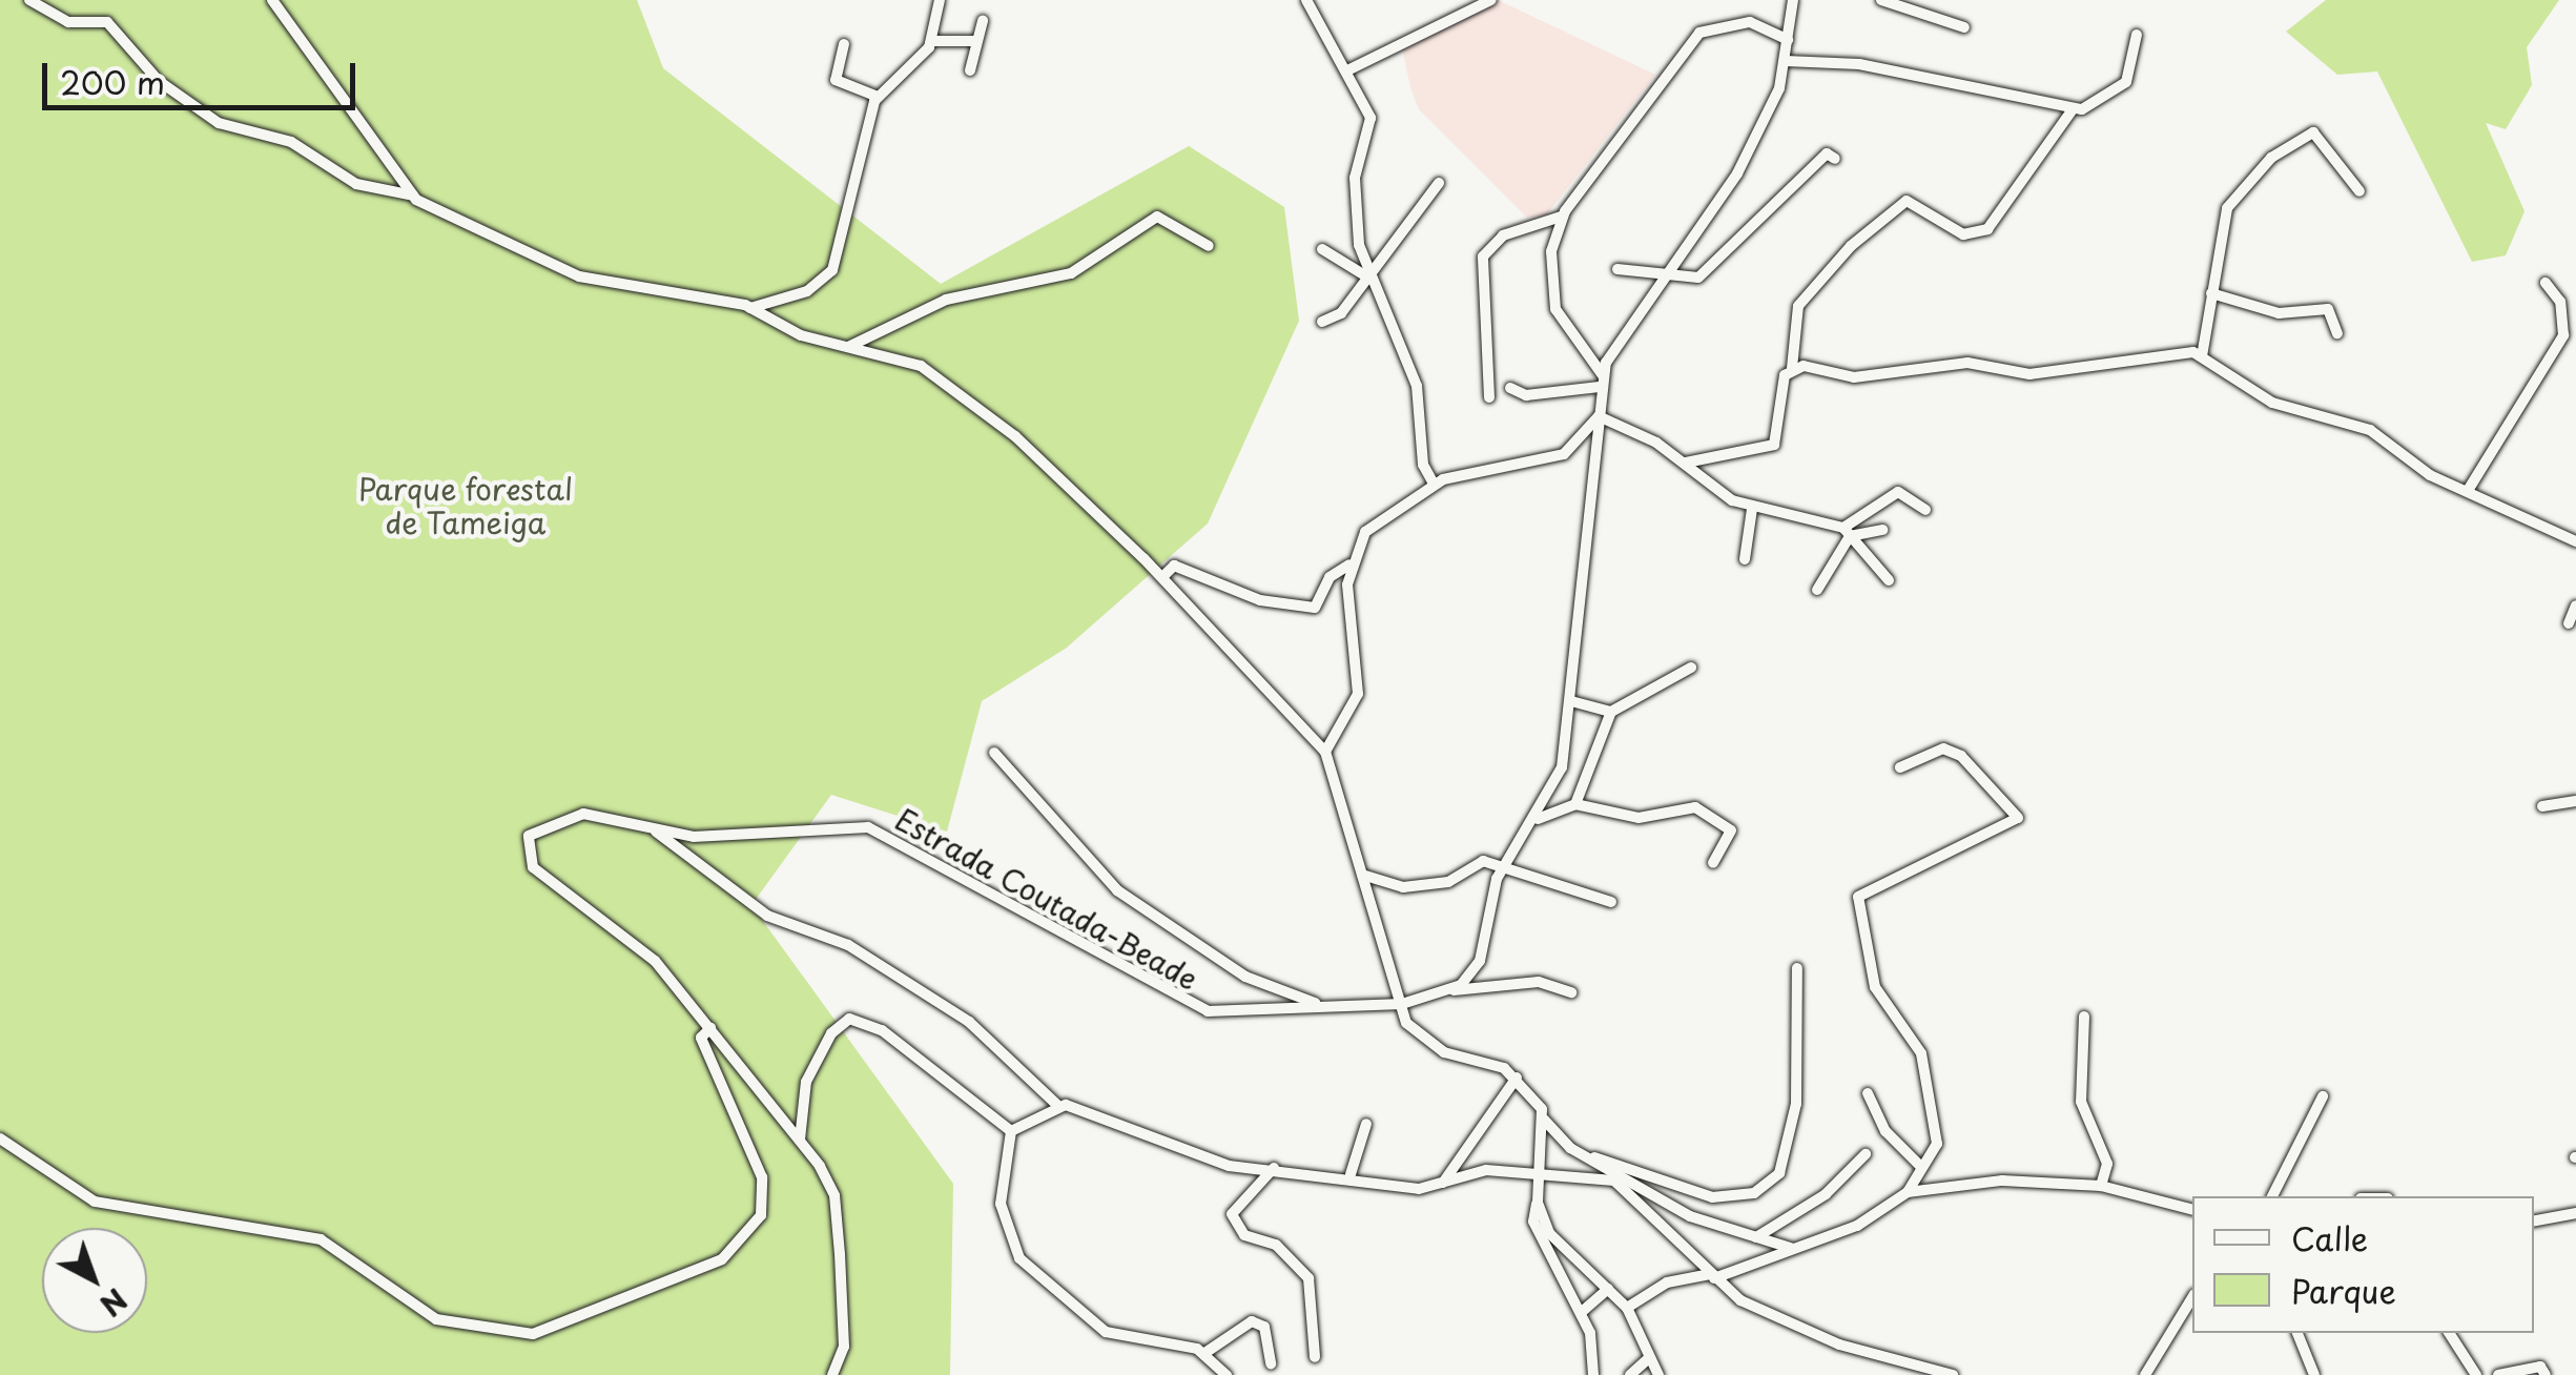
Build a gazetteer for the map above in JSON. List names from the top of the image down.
{
  "streets": {
    "street": ["Estrada Coutada-Beade"]
  },
  "parks": ["Parque forestal de Tameiga"],
  "legend": ["Calle", "Parque"],
  "scale_bar": "200 m",
  "north": "bottom right"
}
